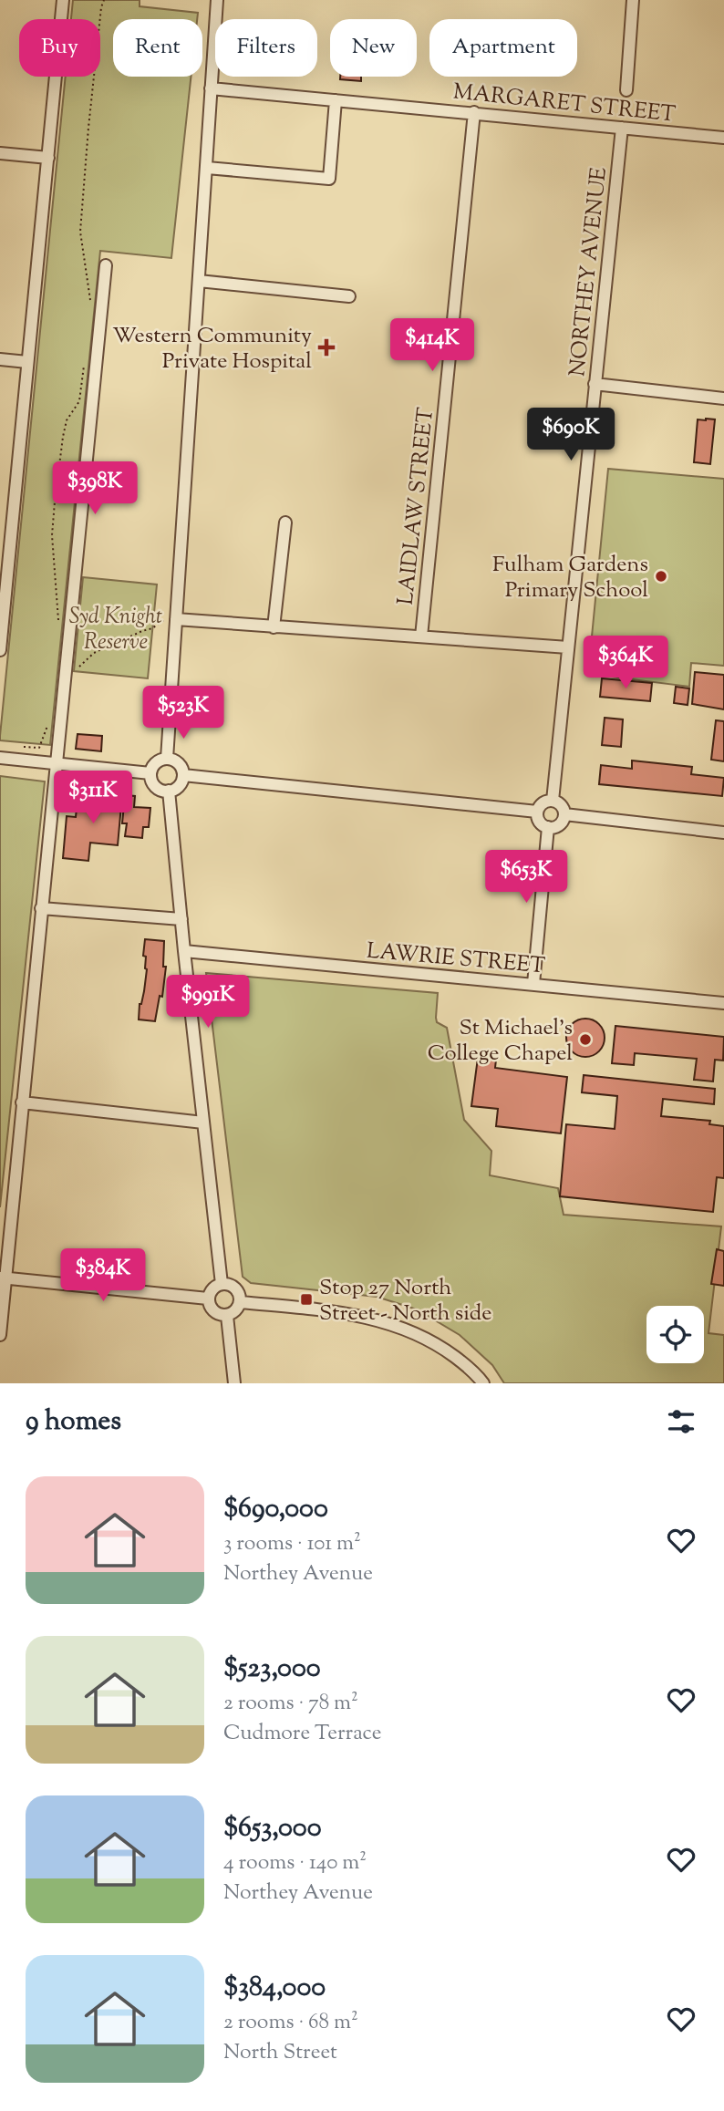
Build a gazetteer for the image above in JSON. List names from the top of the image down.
{
  "streets": {
    "street": [
      "MARGARET STREET",
      "NORTHEY AVENUE",
      "LAIDLAW STREET",
      "LAWRIE STREET"
    ]
  },
  "crossings": [
    ["MARGARET STREET", "NORTHEY AVENUE"],
    ["MARGARET STREET", "LAIDLAW STREET"]
  ],
  "parks": ["Syd Knight Reserve"],
  "places": {
    "health": ["Western Community Private Hospital"],
    "other": ["Fulham Gardens Primary School", "St Michael's College Chapel"],
    "transit": ["Stop 27 North Street - North side"]
  },
  "page": {
    "chip": [
      "Buy",
      "Rent",
      "Filters",
      "New",
      "Apartment"
    ],
    "price": [
      "$414K",
      "$690K",
      "$398K",
      "$364K",
      "$523K",
      "$311K",
      "$653K",
      "$991K",
      "$384K"
    ],
    "heading": "9 homes",
    "list": [
      {
        "name": "$690,000",
        "note": "3 rooms · 101 m² · Northey Avenue"
      },
      {
        "name": "$523,000",
        "note": "2 rooms · 78 m² · Cudmore Terrace"
      },
      {
        "name": "$653,000",
        "note": "4 rooms · 140 m² · Northey Avenue"
      },
      {
        "name": "$384,000",
        "note": "2 rooms · 68 m² · North Street"
      }
    ]
  }
}
